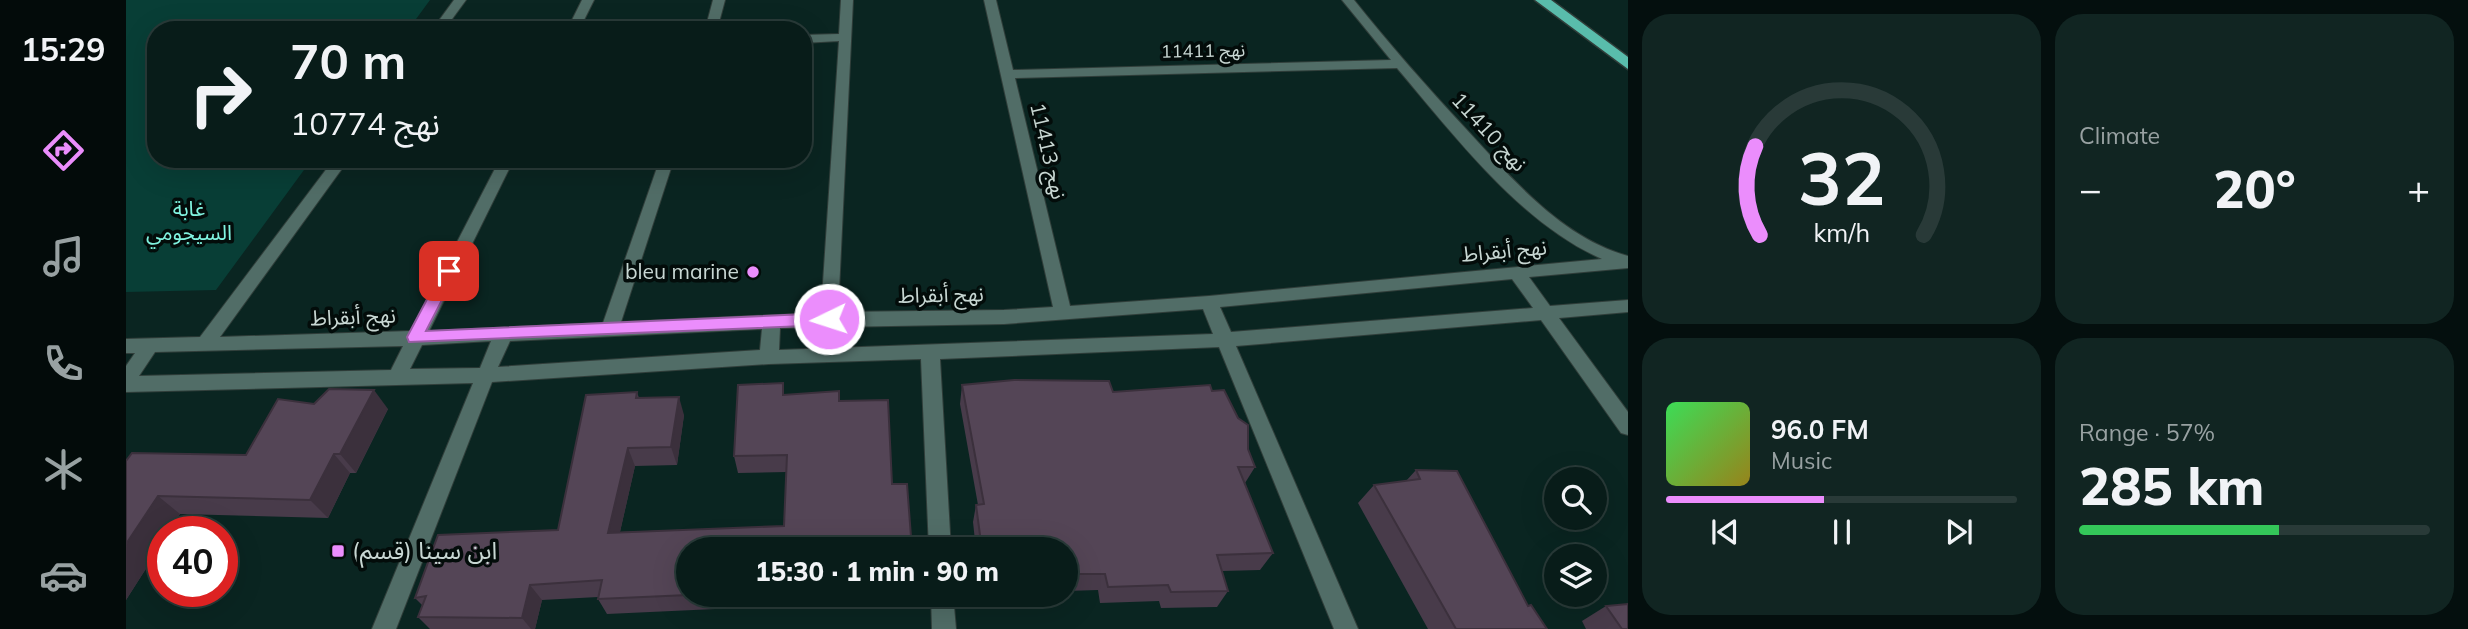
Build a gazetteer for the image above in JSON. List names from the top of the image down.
{
  "streets": {
    "street": [
      "نهج 11411",
      "نهج 11410",
      "نهج 11413",
      "نهج أبقراط"
    ]
  },
  "crossings": [
    ["نهج 11411", "نهج 11410"],
    ["نهج 11411", "نهج 11413"],
    ["نهج 11410", "نهج أبقراط"],
    ["نهج 11413", "نهج أبقراط"]
  ],
  "parks": ["غابة السيجومي"],
  "places": {
    "other": ["bleu marine"],
    "transit": ["(ابن سينا (قسم"]
  },
  "page": {
    "tabs": "15:29",
    "tile": [
      "Climate",
      ["Range · 57%", "285 km"]
    ],
    "turn": ["70 m", "نهج 10774"],
    "heat": ["−", "20°", "+"],
    "song": ["96.0 FM", "Music"],
    "limit": "40",
    "trip": "15:30 · 1 min · 90 m",
    "gauge": ["32", "km/h"]
  }
}
